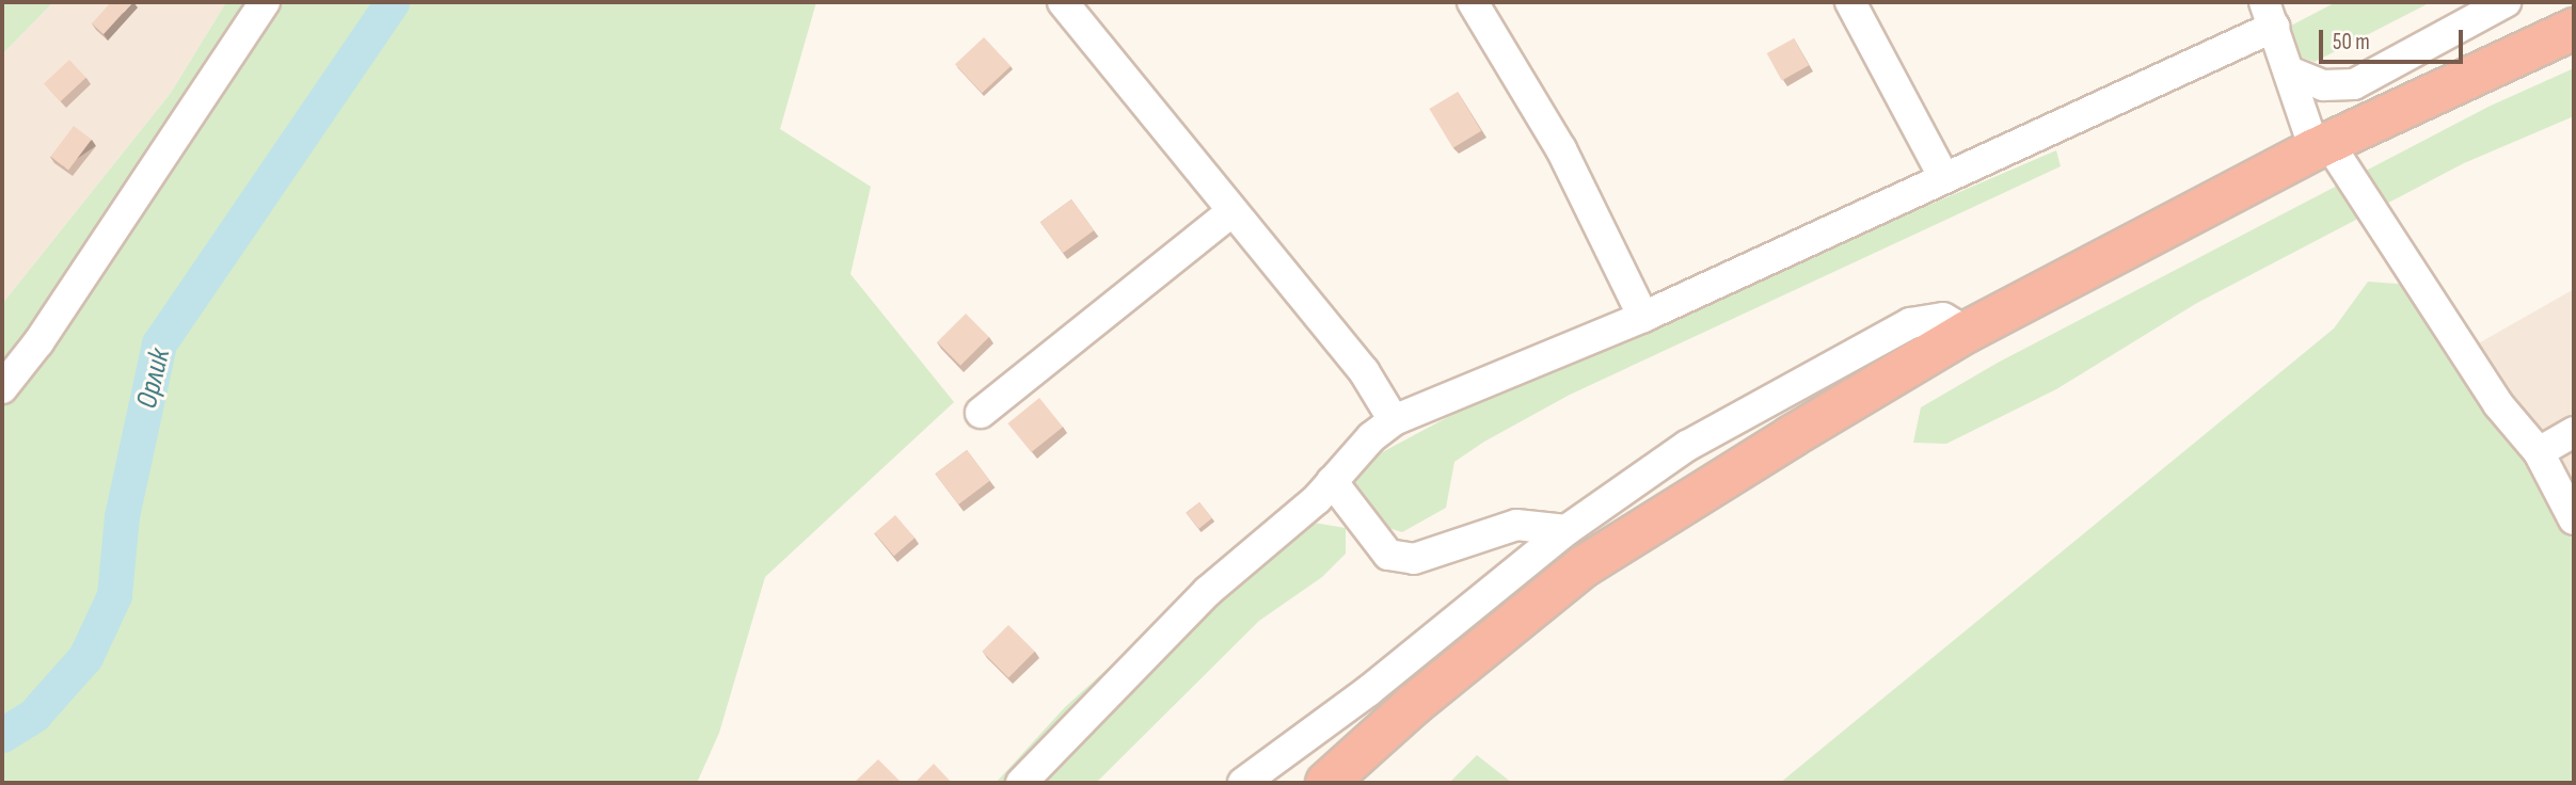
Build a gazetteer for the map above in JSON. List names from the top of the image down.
{
  "water": ["Орлик"],
  "scale_bar": "50 m"
}
